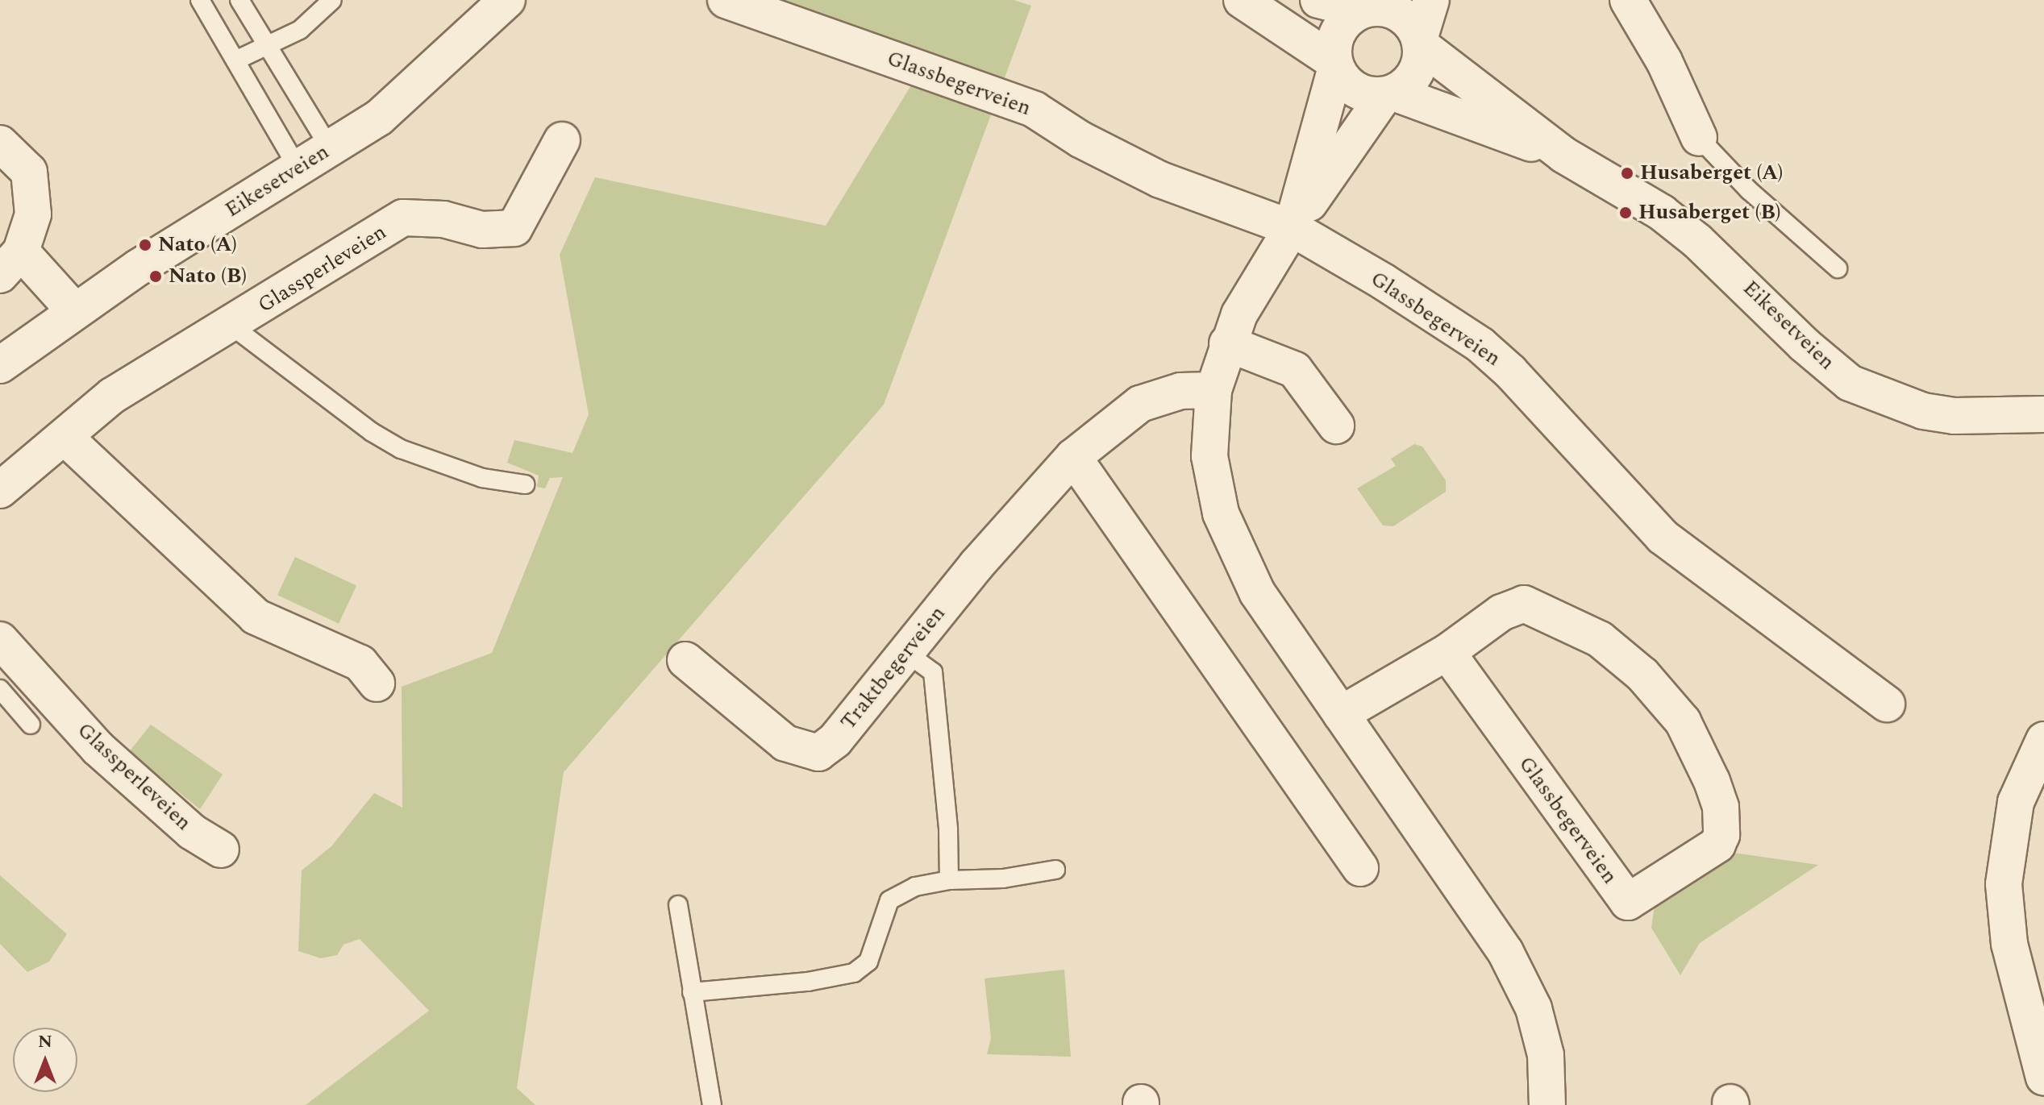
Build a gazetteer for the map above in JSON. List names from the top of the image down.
{
  "streets": {
    "street": [
      "Glassbegerveien",
      "Eikesetveien",
      "Glassperleveien",
      "Traktbegerveien"
    ]
  },
  "places": [
    "Husaberget (A)",
    "Husaberget (B)",
    "Nato (A)",
    "Nato (B)"
  ],
  "north": "top"
}
